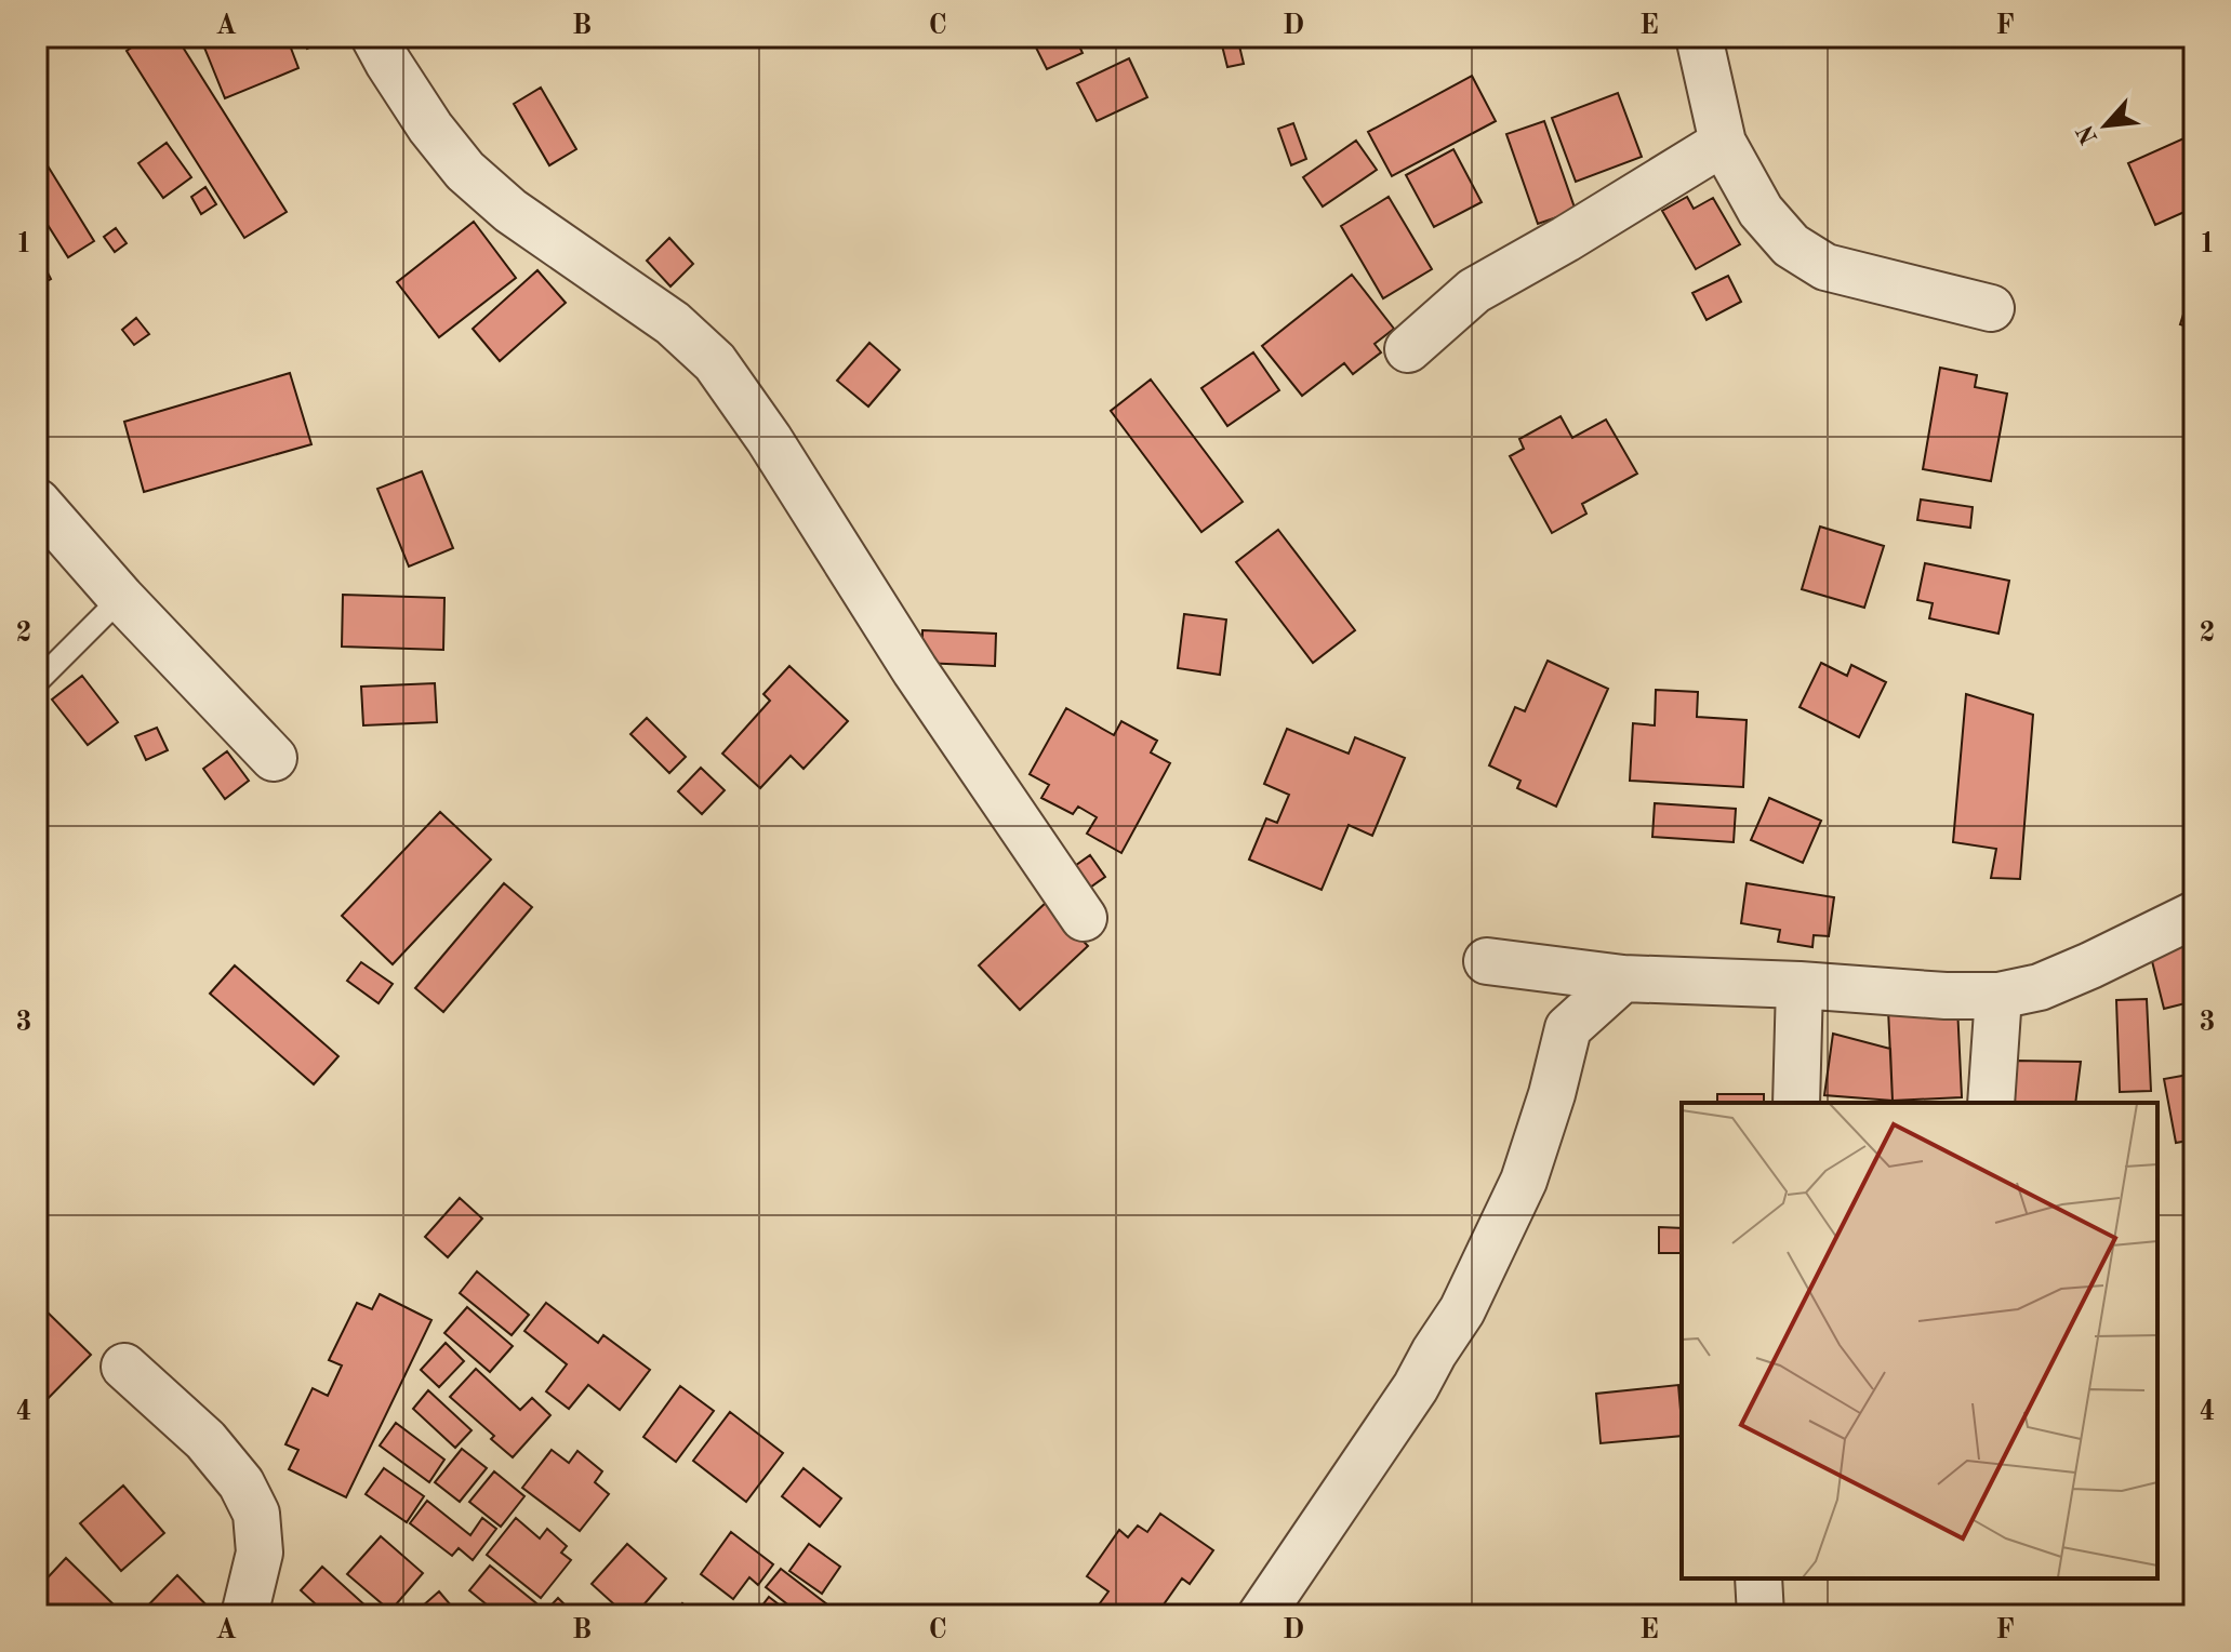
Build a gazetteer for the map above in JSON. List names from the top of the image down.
{
  "north": "bottom left",
  "grid": {
    "columns": [
      "A",
      "B",
      "C",
      "D",
      "E",
      "F"
    ],
    "rows": [
      "1",
      "2",
      "3",
      "4"
    ]
  }
}
